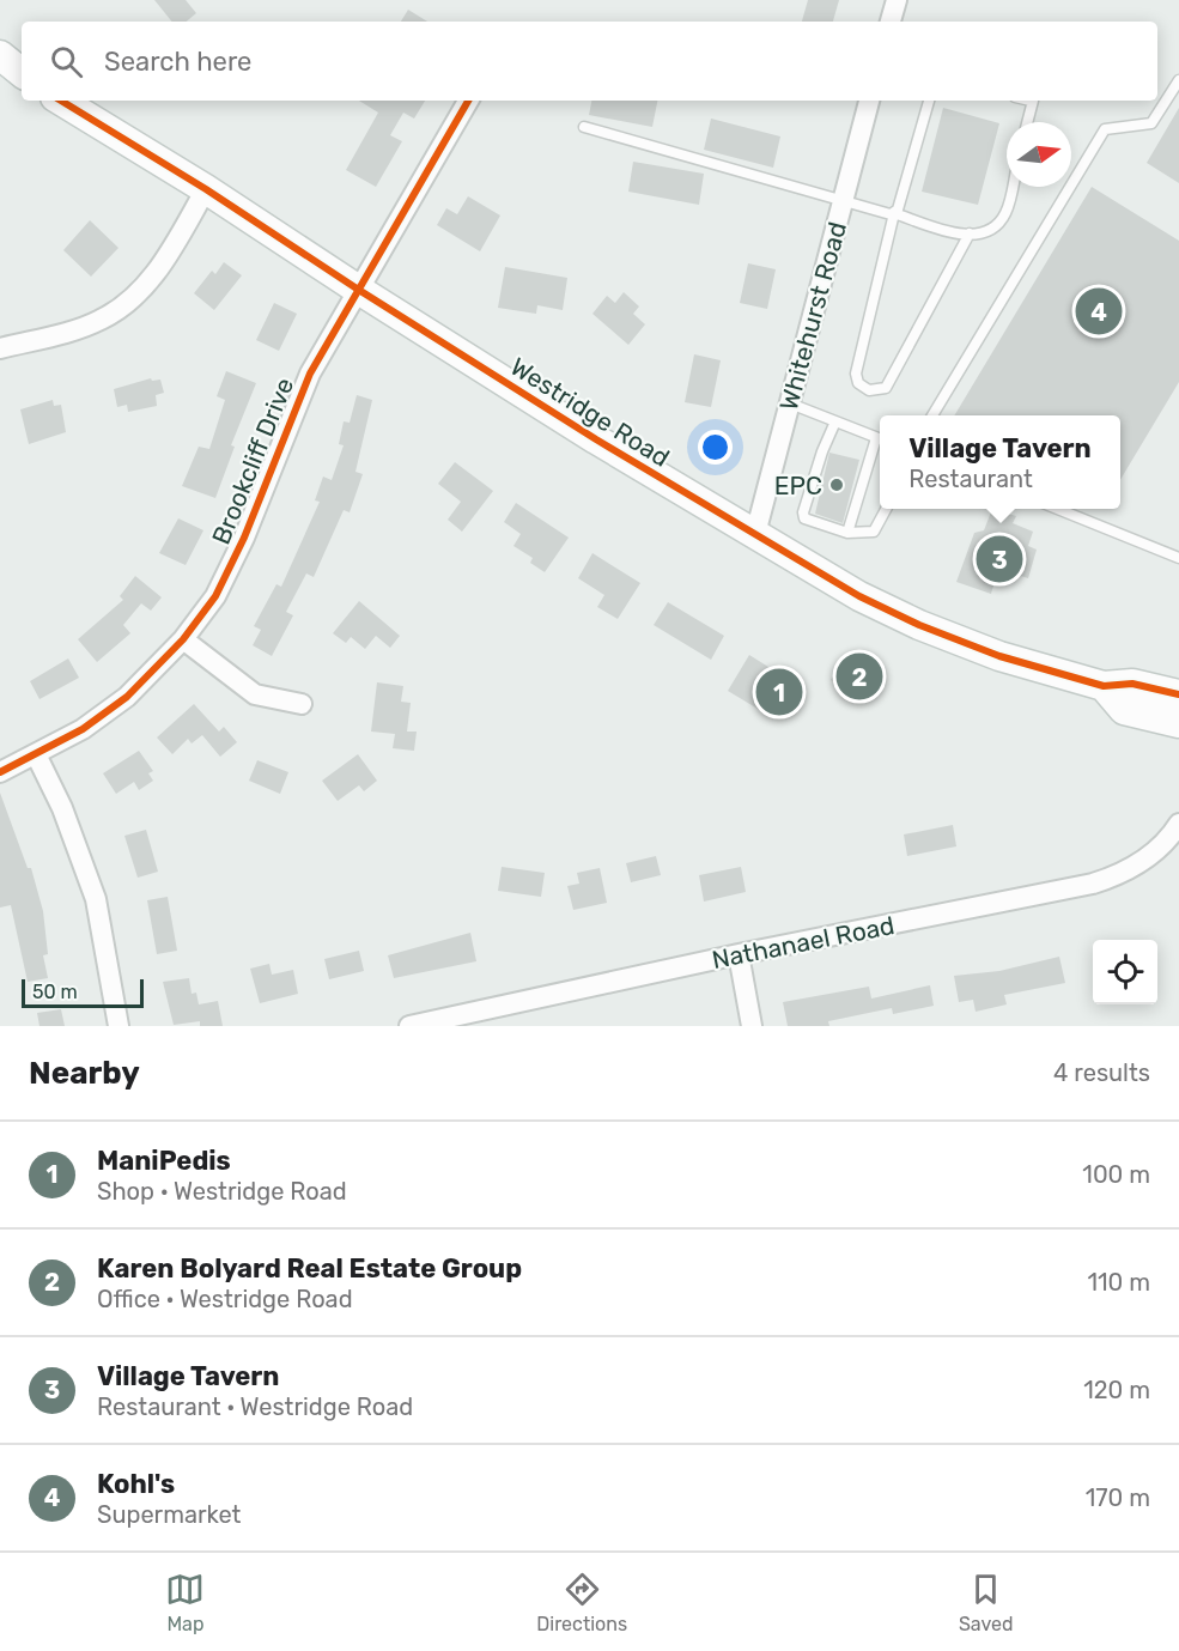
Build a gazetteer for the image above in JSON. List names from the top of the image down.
{
  "streets": {
    "main road": ["Westridge Road"],
    "street": ["Whitehurst Road", "Brookcliff Drive", "Nathanael Road"]
  },
  "crossings": [
    ["Whitehurst Road", "Westridge Road"],
    ["Westridge Road", "Brookcliff Drive"]
  ],
  "places": ["EPC"],
  "scale_bar": "50 m",
  "north": "right",
  "page": {
    "search": "Search here",
    "pins": [
      "4",
      "3",
      "2",
      "1"
    ],
    "popup": ["Village Tavern", "Restaurant"],
    "scale": "50 m",
    "heading": ["Nearby", "4 results"],
    "list": [
      {
        "mark": "1",
        "name": "ManiPedis",
        "note": "Shop · Westridge Road",
        "value": "100 m"
      },
      {
        "mark": "2",
        "name": "Karen Bolyard Real Estate Group",
        "note": "Office · Westridge Road",
        "value": "110 m"
      },
      {
        "mark": "3",
        "name": "Village Tavern",
        "note": "Restaurant · Westridge Road",
        "value": "120 m"
      },
      {
        "mark": "4",
        "name": "Kohl's",
        "note": "Supermarket",
        "value": "170 m"
      }
    ],
    "nav": ["Map", "Directions", "Saved"]
  }
}
